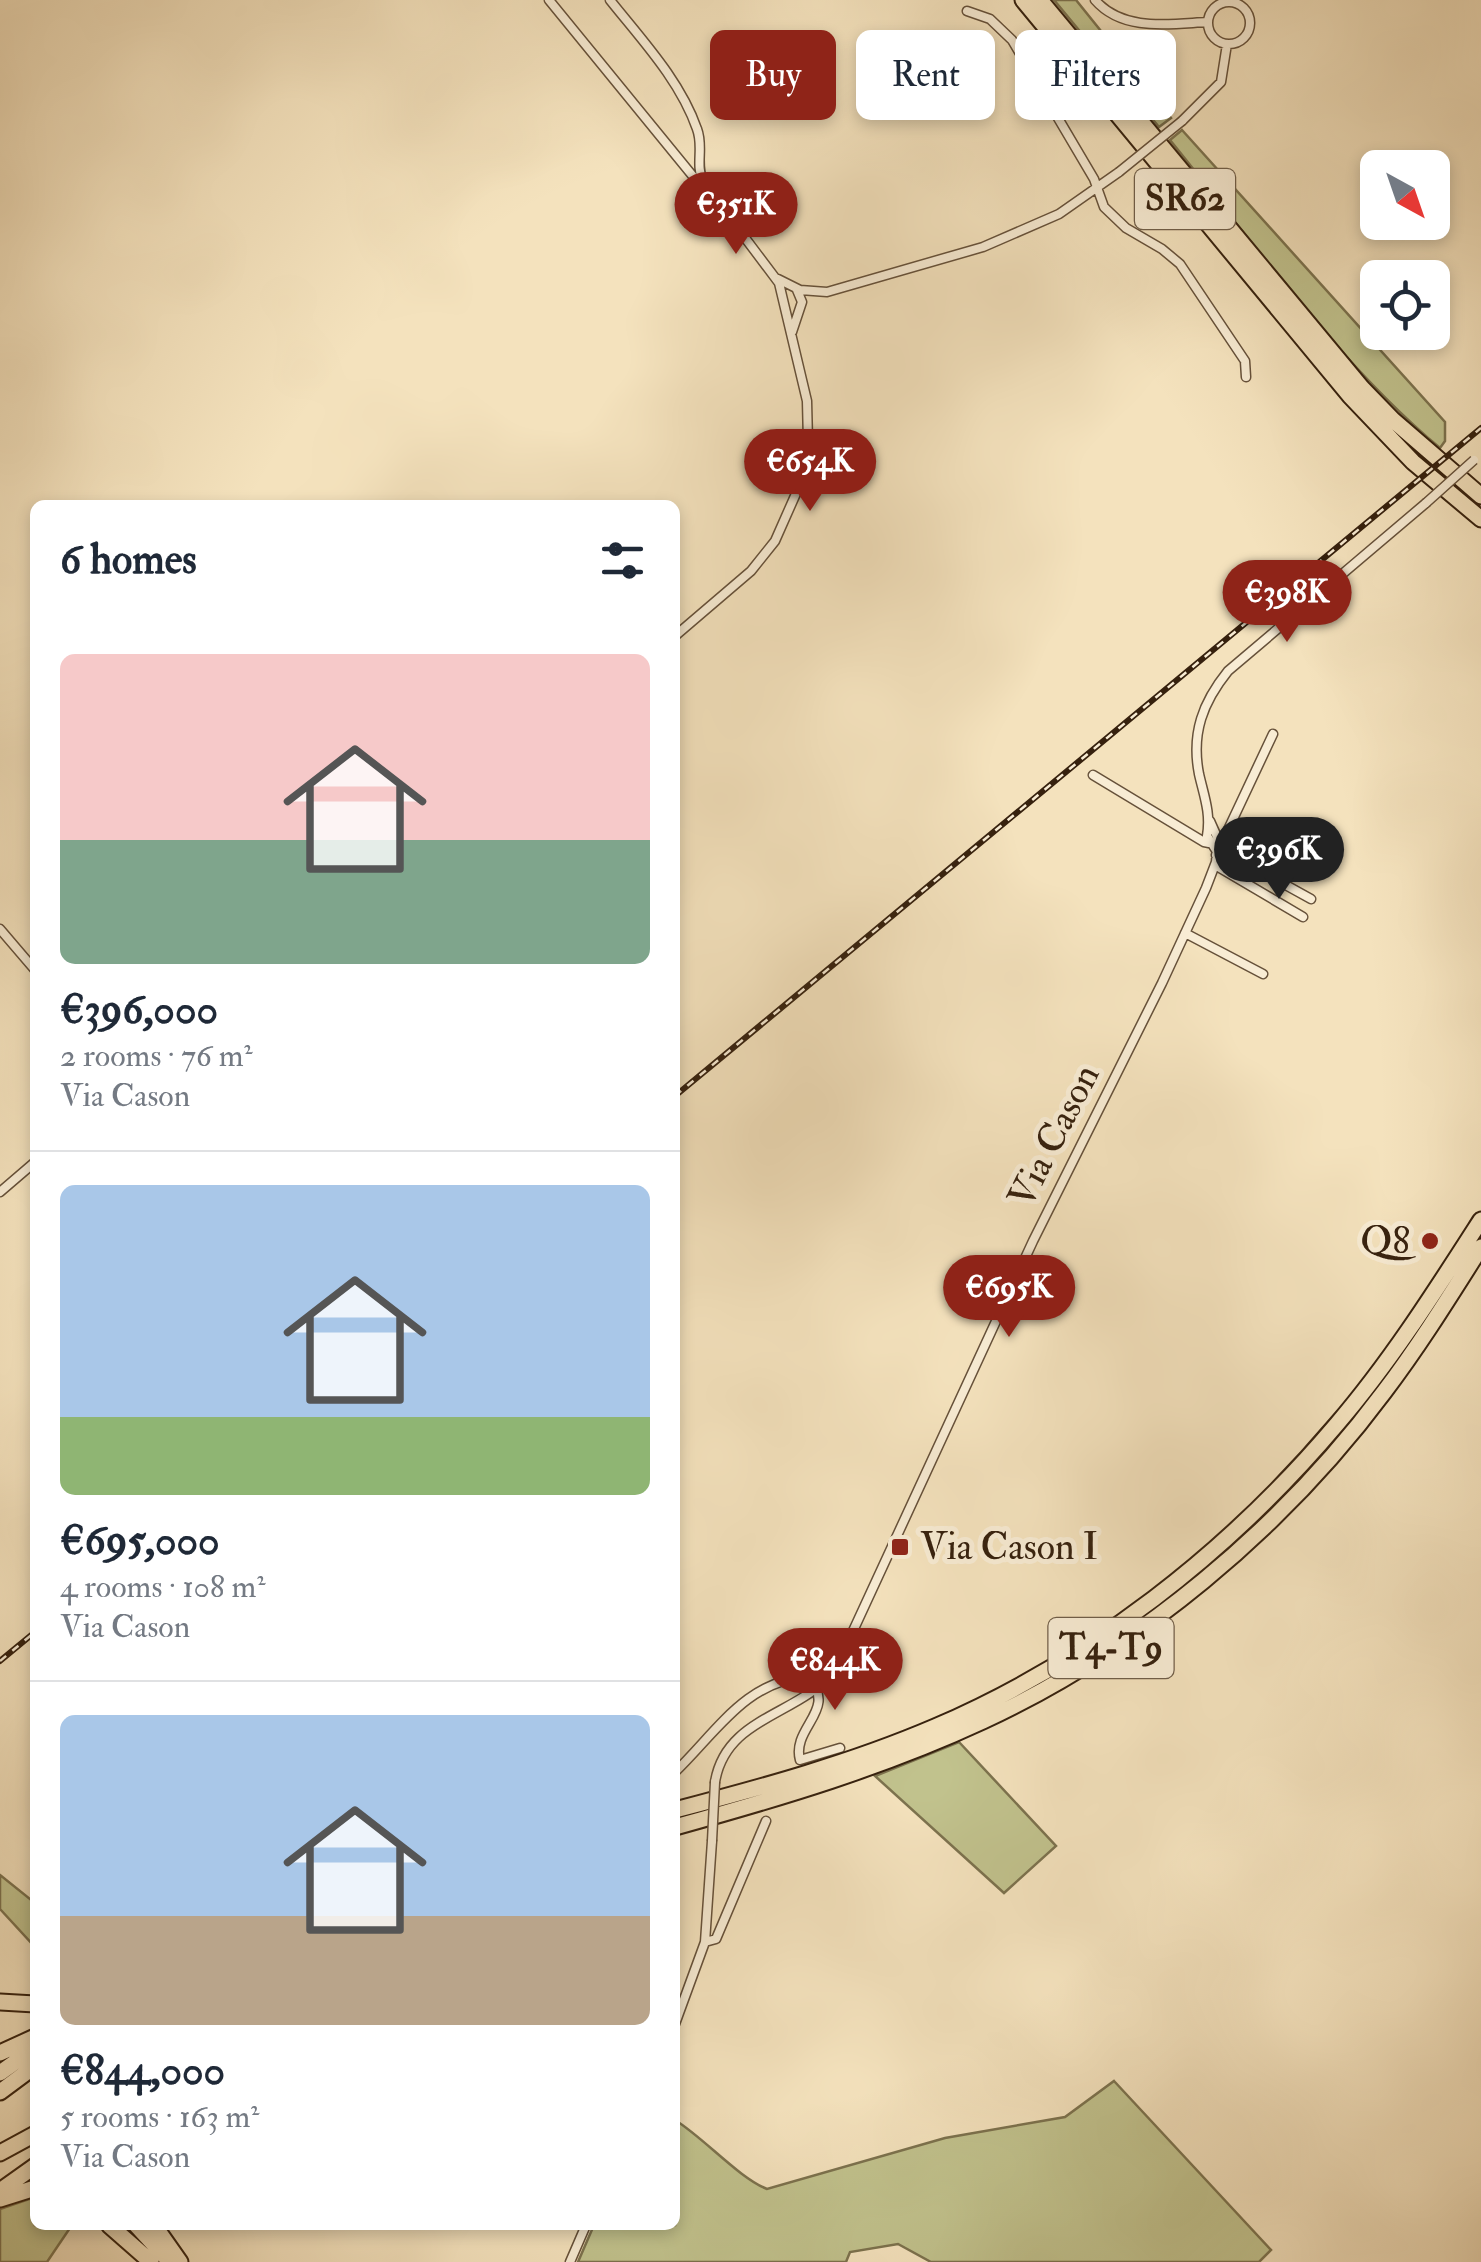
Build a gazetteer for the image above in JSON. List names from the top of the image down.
{
  "streets": {
    "highway": ["SR62", "T4-T9"],
    "street": ["Via Cason"]
  },
  "places": {
    "other": ["Q8"],
    "transit": ["Via Cason I"]
  },
  "north": "bottom right",
  "page": {
    "chip": ["Buy", "Rent", "Filters"],
    "price": [
      "€351K",
      "€654K",
      "€398K",
      "€396K",
      "€695K",
      "€844K"
    ],
    "heading": "6 homes",
    "list": [
      {
        "name": "€396,000",
        "note": "2 rooms · 76 m² · Via Cason"
      },
      {
        "name": "€695,000",
        "note": "4 rooms · 108 m² · Via Cason"
      },
      {
        "name": "€844,000",
        "note": "5 rooms · 163 m² · Via Cason"
      }
    ]
  }
}
